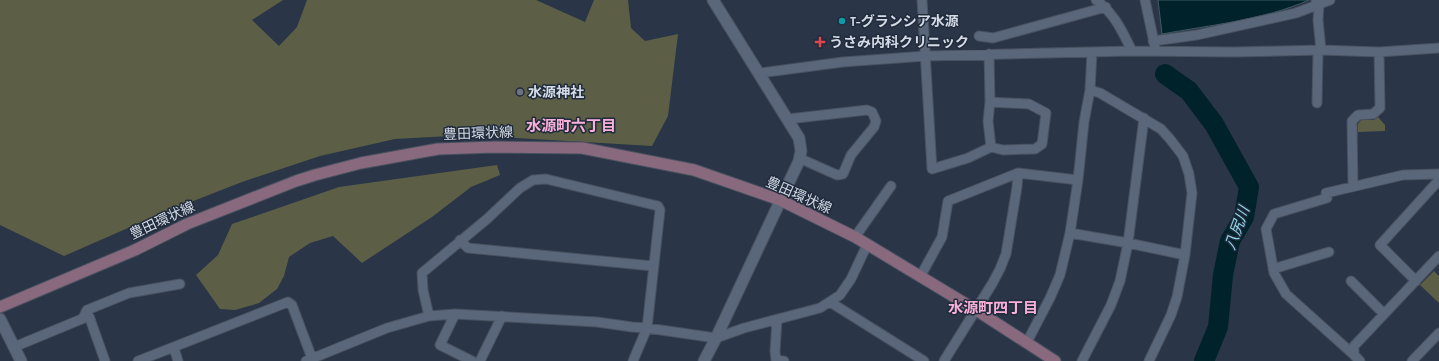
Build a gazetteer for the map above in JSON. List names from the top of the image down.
{
  "streets": {
    "main road": ["豊田環状線"]
  },
  "districts": ["水源町六丁目", "水源町四丁目"],
  "water": ["八尻川"],
  "places": {
    "other": ["T-グランシア水源", "水源神社"],
    "health": ["うさみ内科クリニック"]
  }
}
